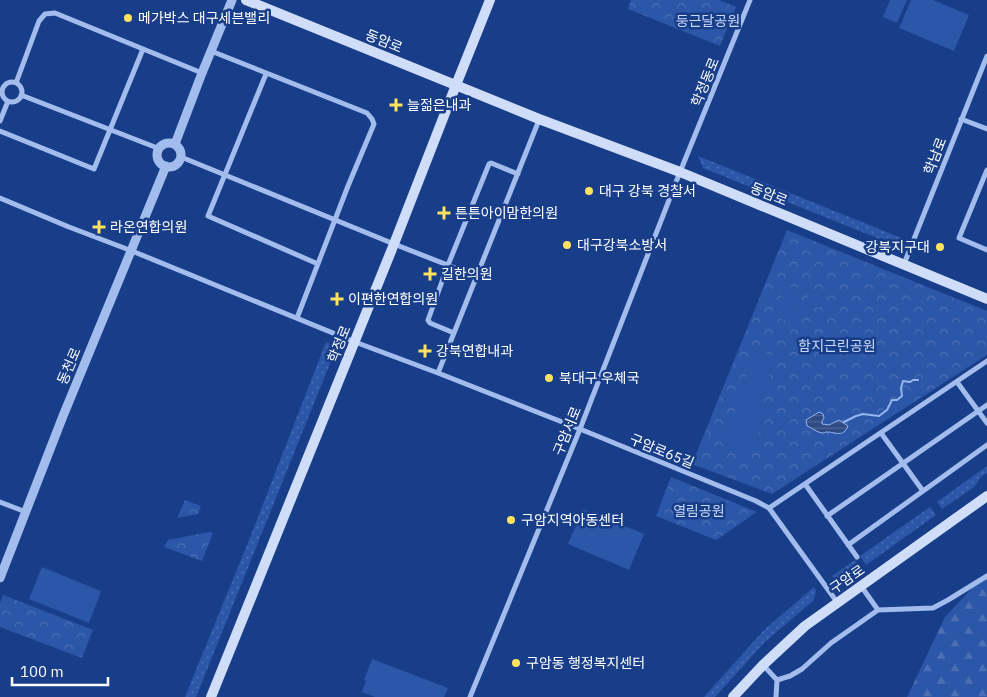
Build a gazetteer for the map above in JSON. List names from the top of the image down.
{
  "streets": {
    "main road": ["동암로", "학정로", "구암로"],
    "street": [
      "학정동로",
      "학남로",
      "동천로",
      "구암서로",
      "구암로65길"
    ]
  },
  "crossings": [
    ["동암로", "학정동로"],
    ["동암로", "학남로"],
    ["동암로", "학정로"],
    ["동암로", "구암서로"],
    ["학정동로", "구암서로"],
    ["학정로", "구암로65길"],
    ["동천로", "구암로65길"],
    ["구암서로", "구암로65길"],
    ["구암로65길", "구암로"]
  ],
  "parks": ["둥근달공원", "함지근린공원", "열림공원"],
  "places": {
    "other": [
      "메가박스 대구세븐밸리",
      "대구 강북 경찰서",
      "대구강북소방서",
      "강북지구대",
      "북대구 우체국",
      "구암지역아동센터",
      "구암동 행정복지센터"
    ],
    "health": [
      "늘젊은내과",
      "튼튼아이맘한의원",
      "라온연합의원",
      "길한의원",
      "이편한연합의원",
      "강북연합내과"
    ]
  },
  "scale_bar": "100 m"
}
